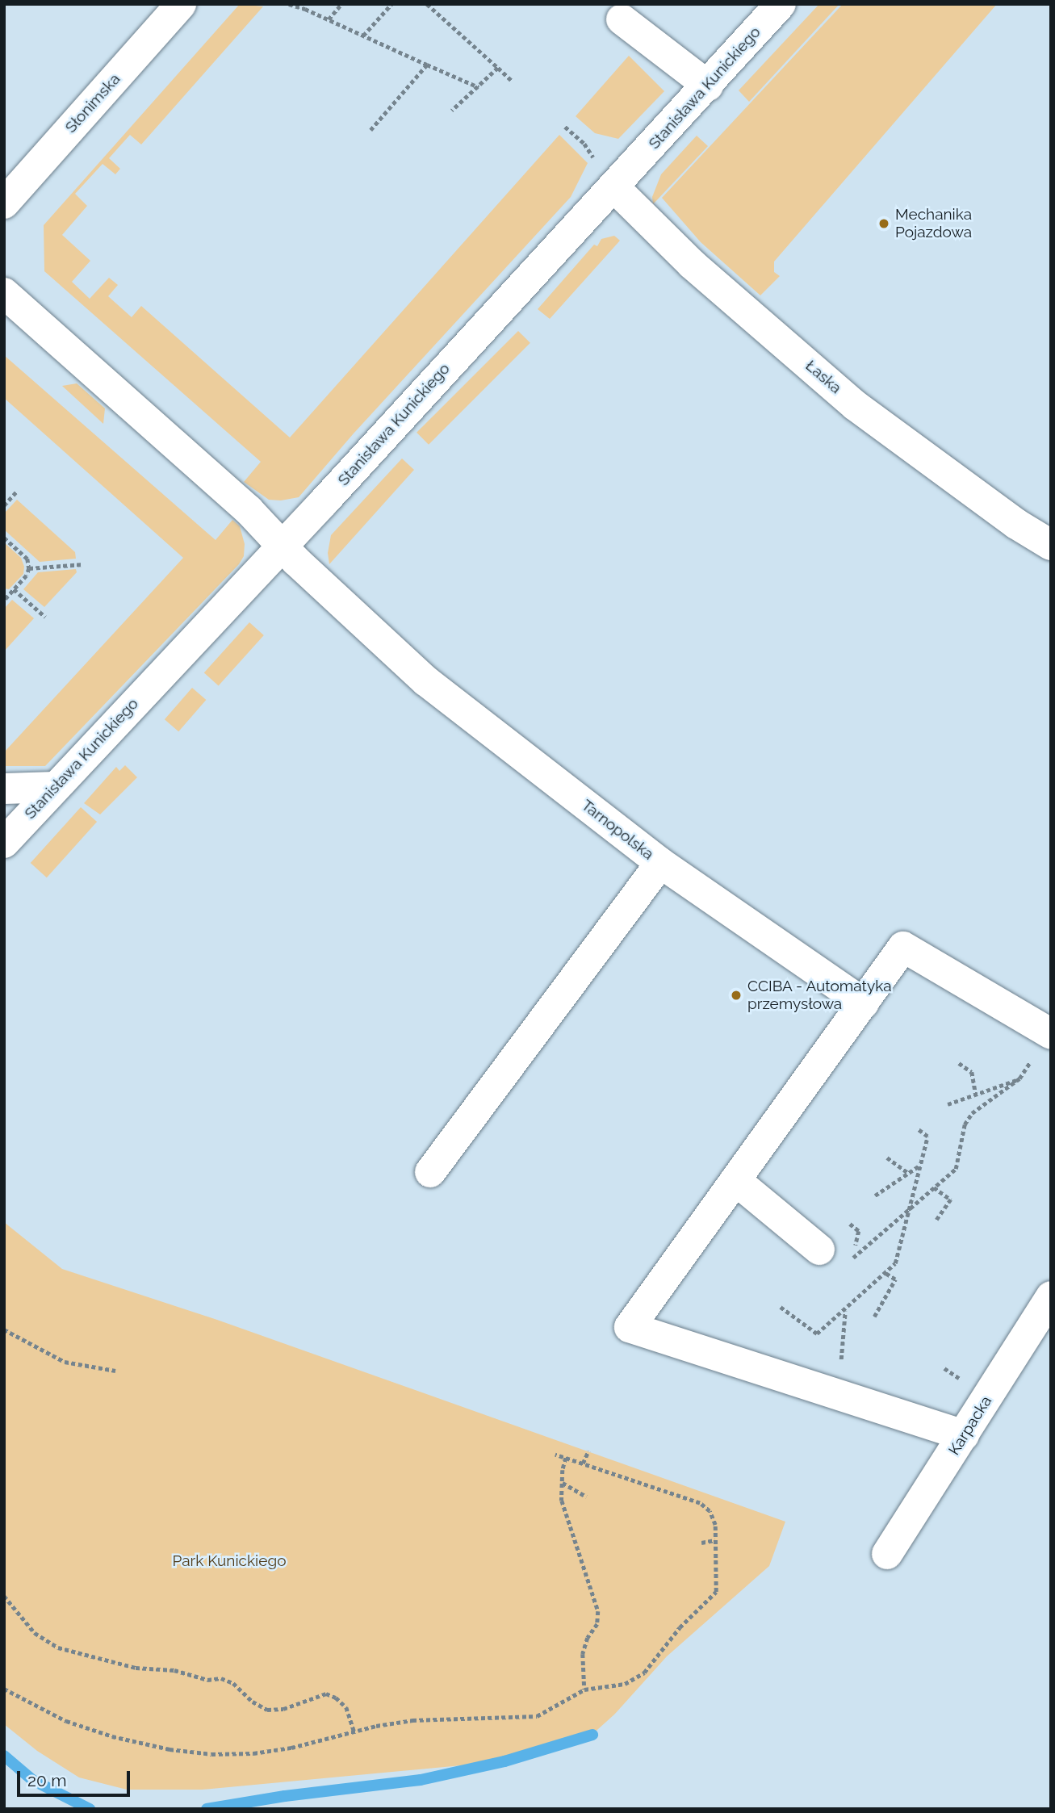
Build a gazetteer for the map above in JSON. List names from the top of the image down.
{
  "streets": {
    "street": [
      "Stanisława Kunickiego",
      "Słonimska",
      "Łaska",
      "Tarnopolska",
      "Karpacka"
    ]
  },
  "crossings": [
    ["Stanisława Kunickiego", "Łaska"],
    ["Stanisława Kunickiego", "Tarnopolska"]
  ],
  "parks": ["Park Kunickiego"],
  "places": ["Mechanika Pojazdowa", "CCIBA - Automatyka przemysłowa"],
  "scale_bar": "20 m"
}
